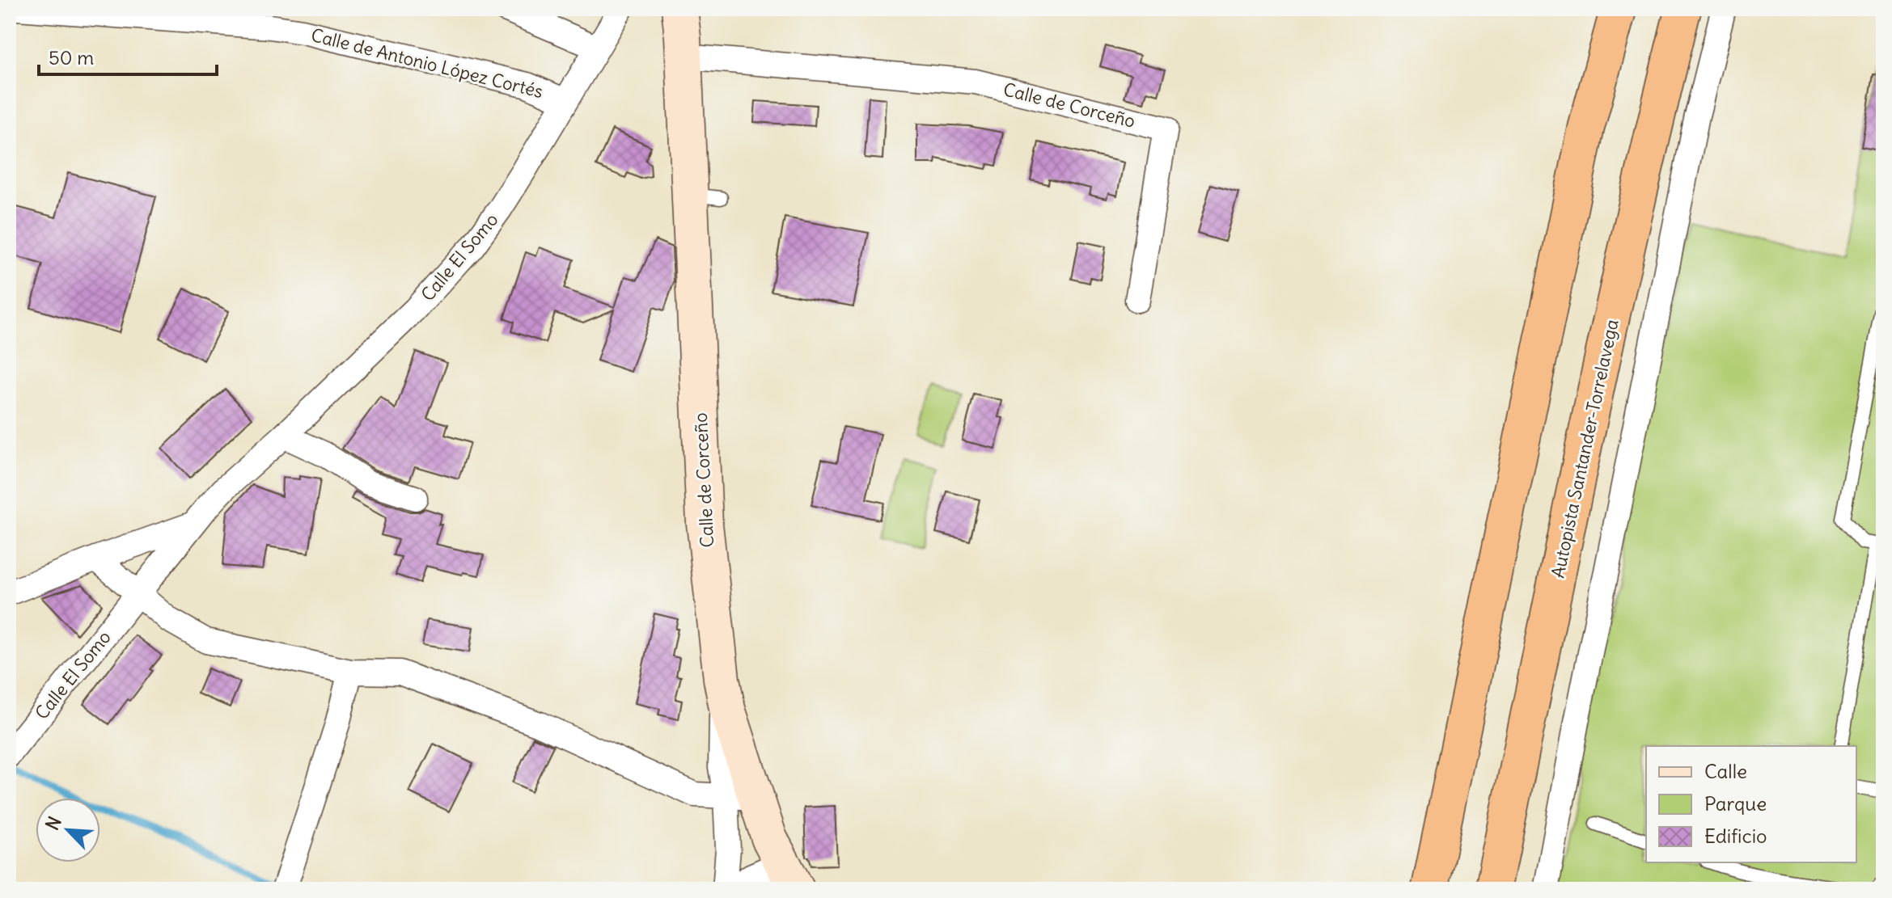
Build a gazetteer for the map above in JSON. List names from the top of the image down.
{
  "streets": {
    "highway": ["Autopista Santander-Torrelavega"],
    "main road": ["Calle de Corceño"],
    "street": ["Calle de Antonio López Cortés", "Calle El Somo"]
  },
  "crossings": [
    ["Calle de Antonio López Cortés", "Calle El Somo"]
  ],
  "legend": ["Calle", "Parque", "Edificio"],
  "scale_bar": "50 m",
  "north": "top left"
}
